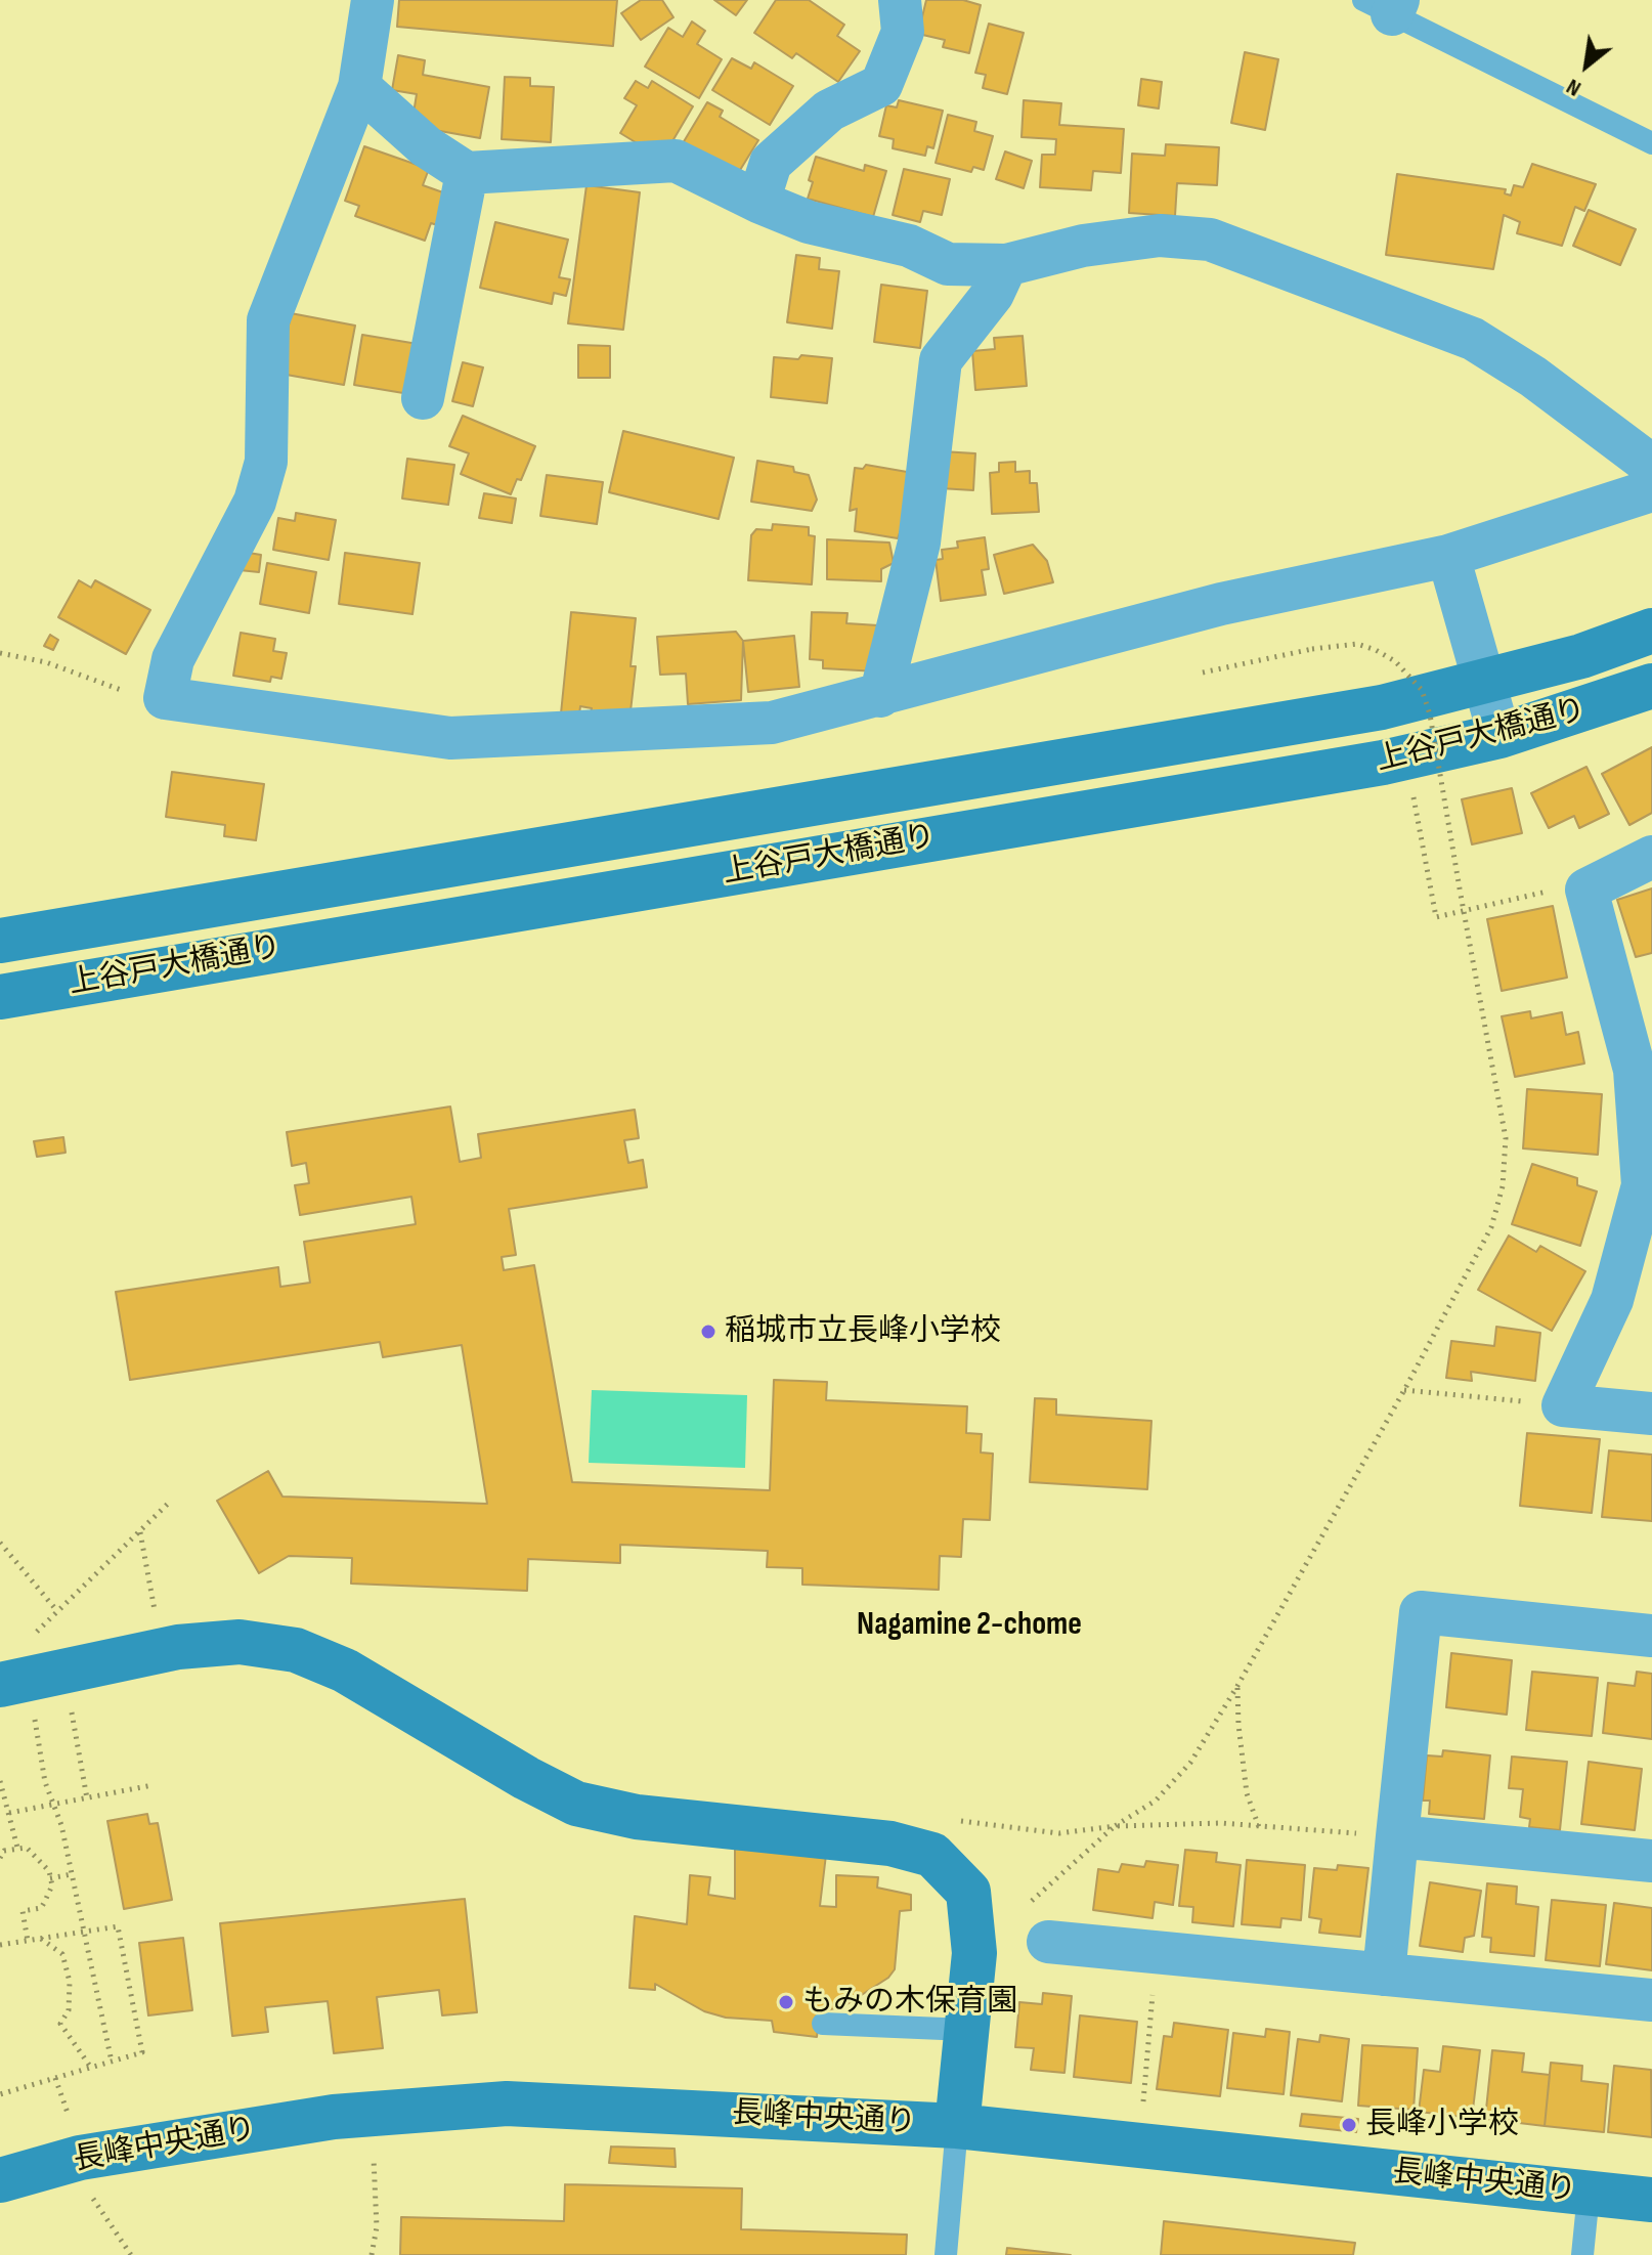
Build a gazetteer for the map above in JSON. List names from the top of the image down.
{
  "streets": {
    "street": ["上谷戸大橋通り", "長峰中央通り"]
  },
  "districts": ["Nagamine 2-chome"],
  "places": ["稲城市立長峰小学校", "もみの木保育園", "長峰小学校"],
  "north": "bottom left"
}
